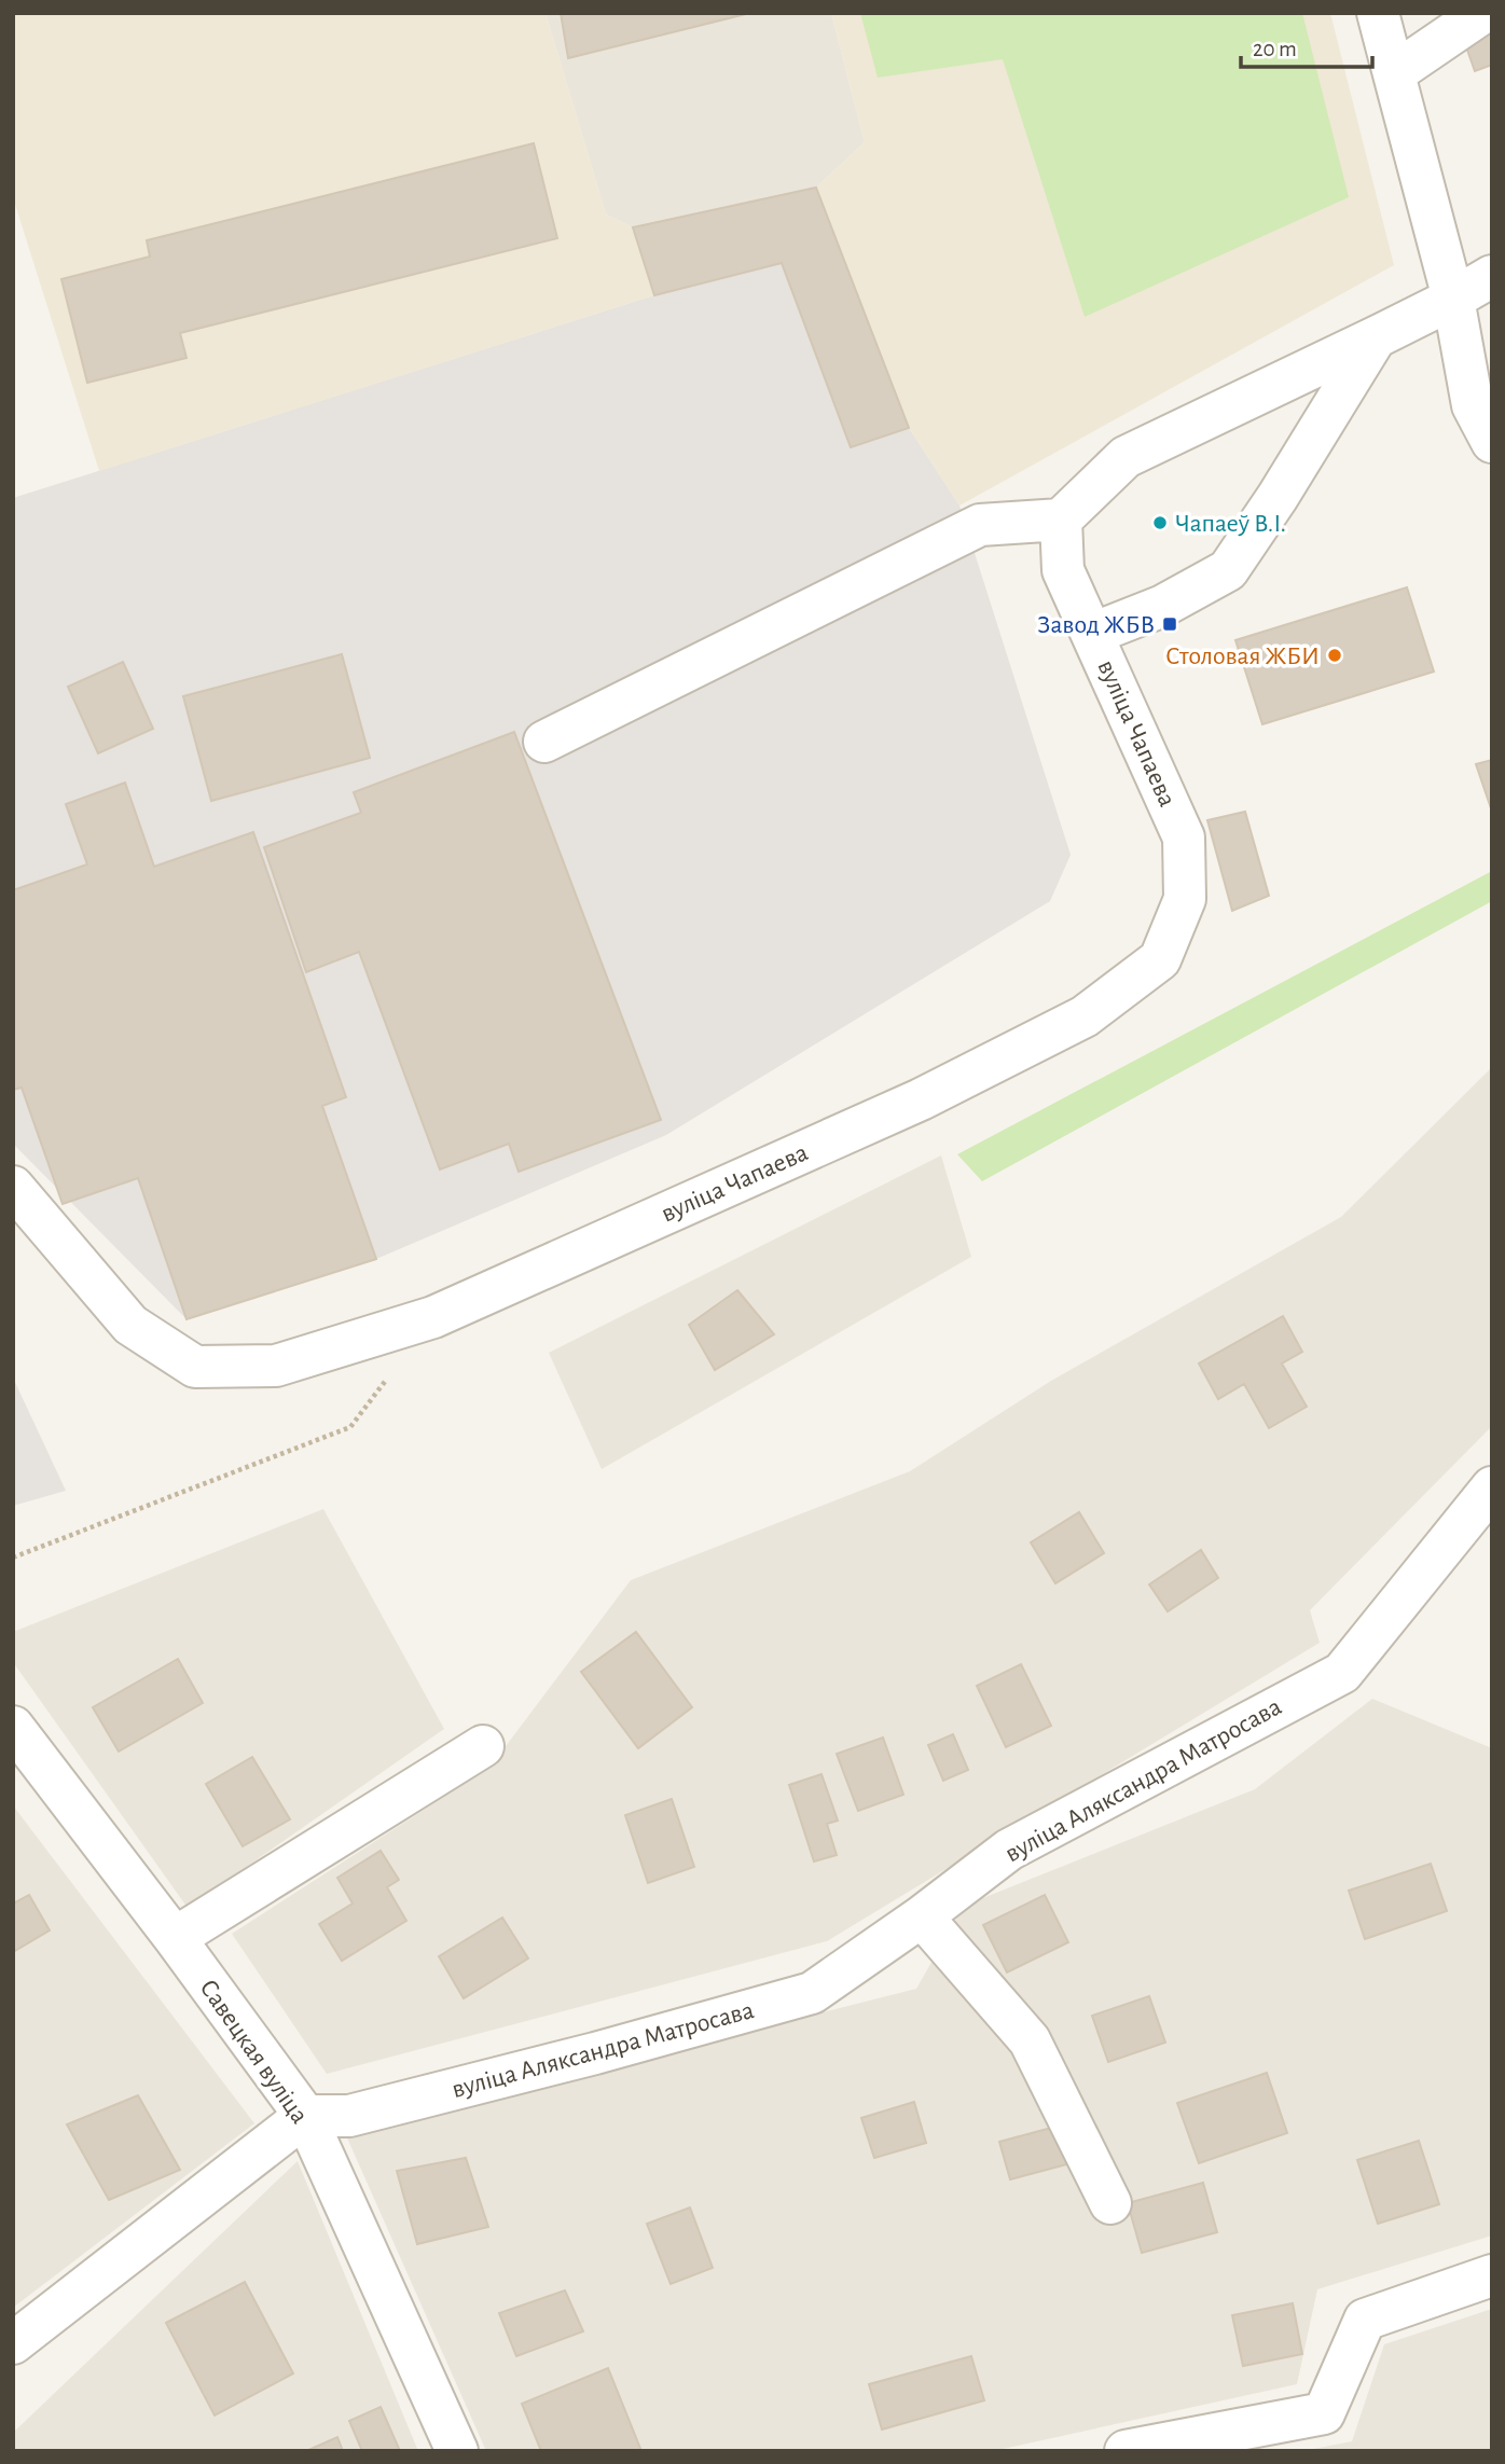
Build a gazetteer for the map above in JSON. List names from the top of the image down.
{
  "streets": {
    "street": ["вуліца Чапаева", "вуліца Аляксандра Матросава", "Савецкая вуліца"]
  },
  "crossings": [
    ["вуліца Аляксандра Матросава", "Савецкая вуліца"]
  ],
  "places": {
    "other": ["Чапаеў В.І.", "Столовая ЖБИ"],
    "transit": ["Завод ЖБВ"]
  },
  "scale_bar": "20 m"
}
